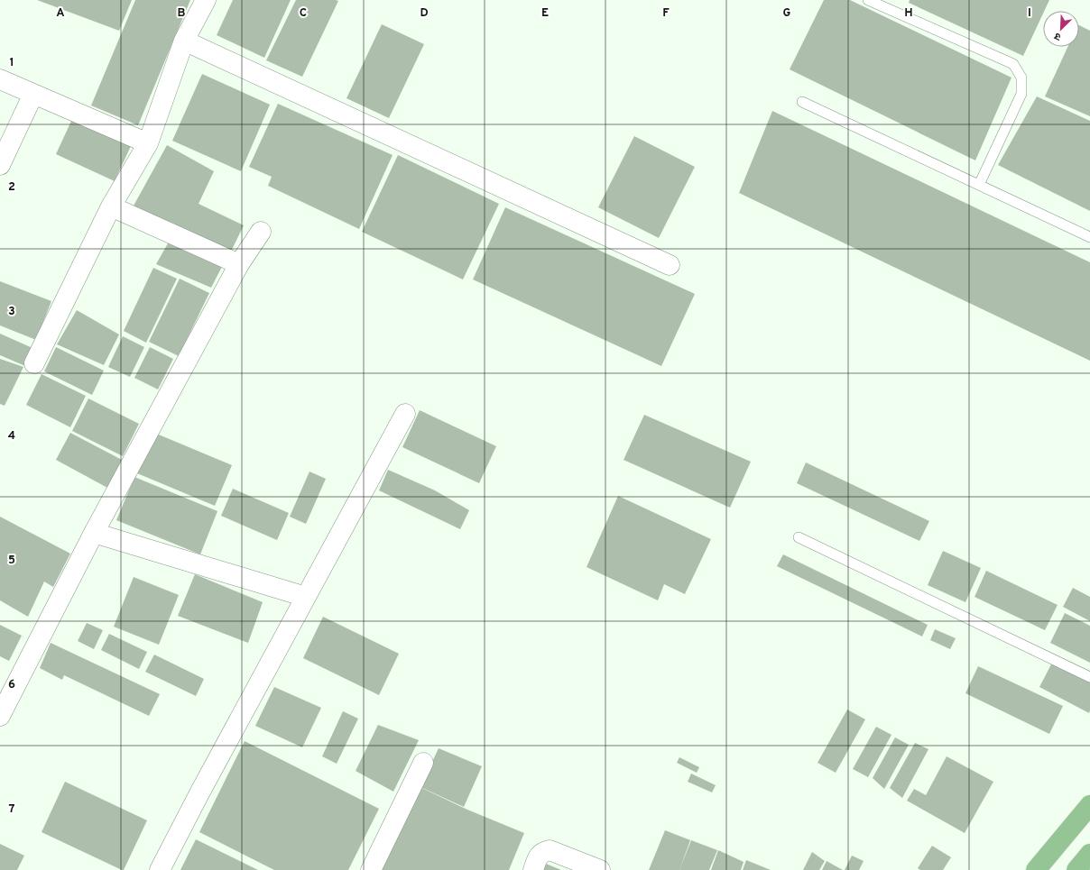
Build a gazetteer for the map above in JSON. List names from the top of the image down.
{
  "north": "bottom left",
  "grid": {
    "columns": [
      "A",
      "B",
      "C",
      "D",
      "E",
      "F",
      "G",
      "H",
      "I"
    ],
    "rows": [
      "1",
      "2",
      "3",
      "4",
      "5",
      "6",
      "7"
    ]
  }
}
